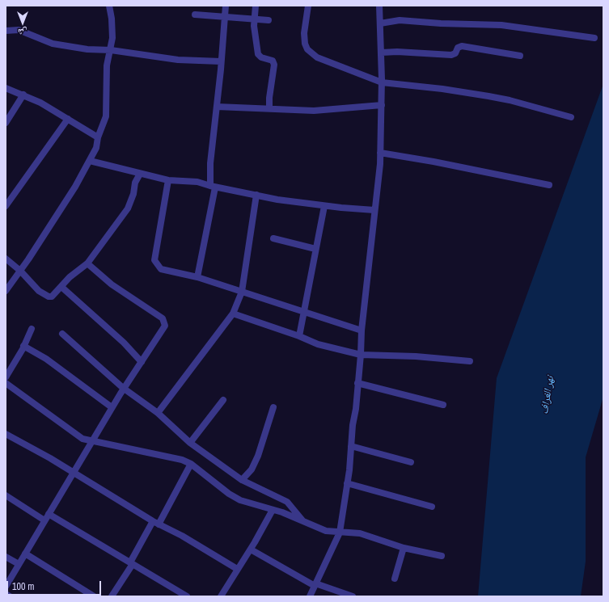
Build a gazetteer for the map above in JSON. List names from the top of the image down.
{
  "water": ["نهر الغراف"],
  "scale_bar": "100 m",
  "north": "bottom"
}
